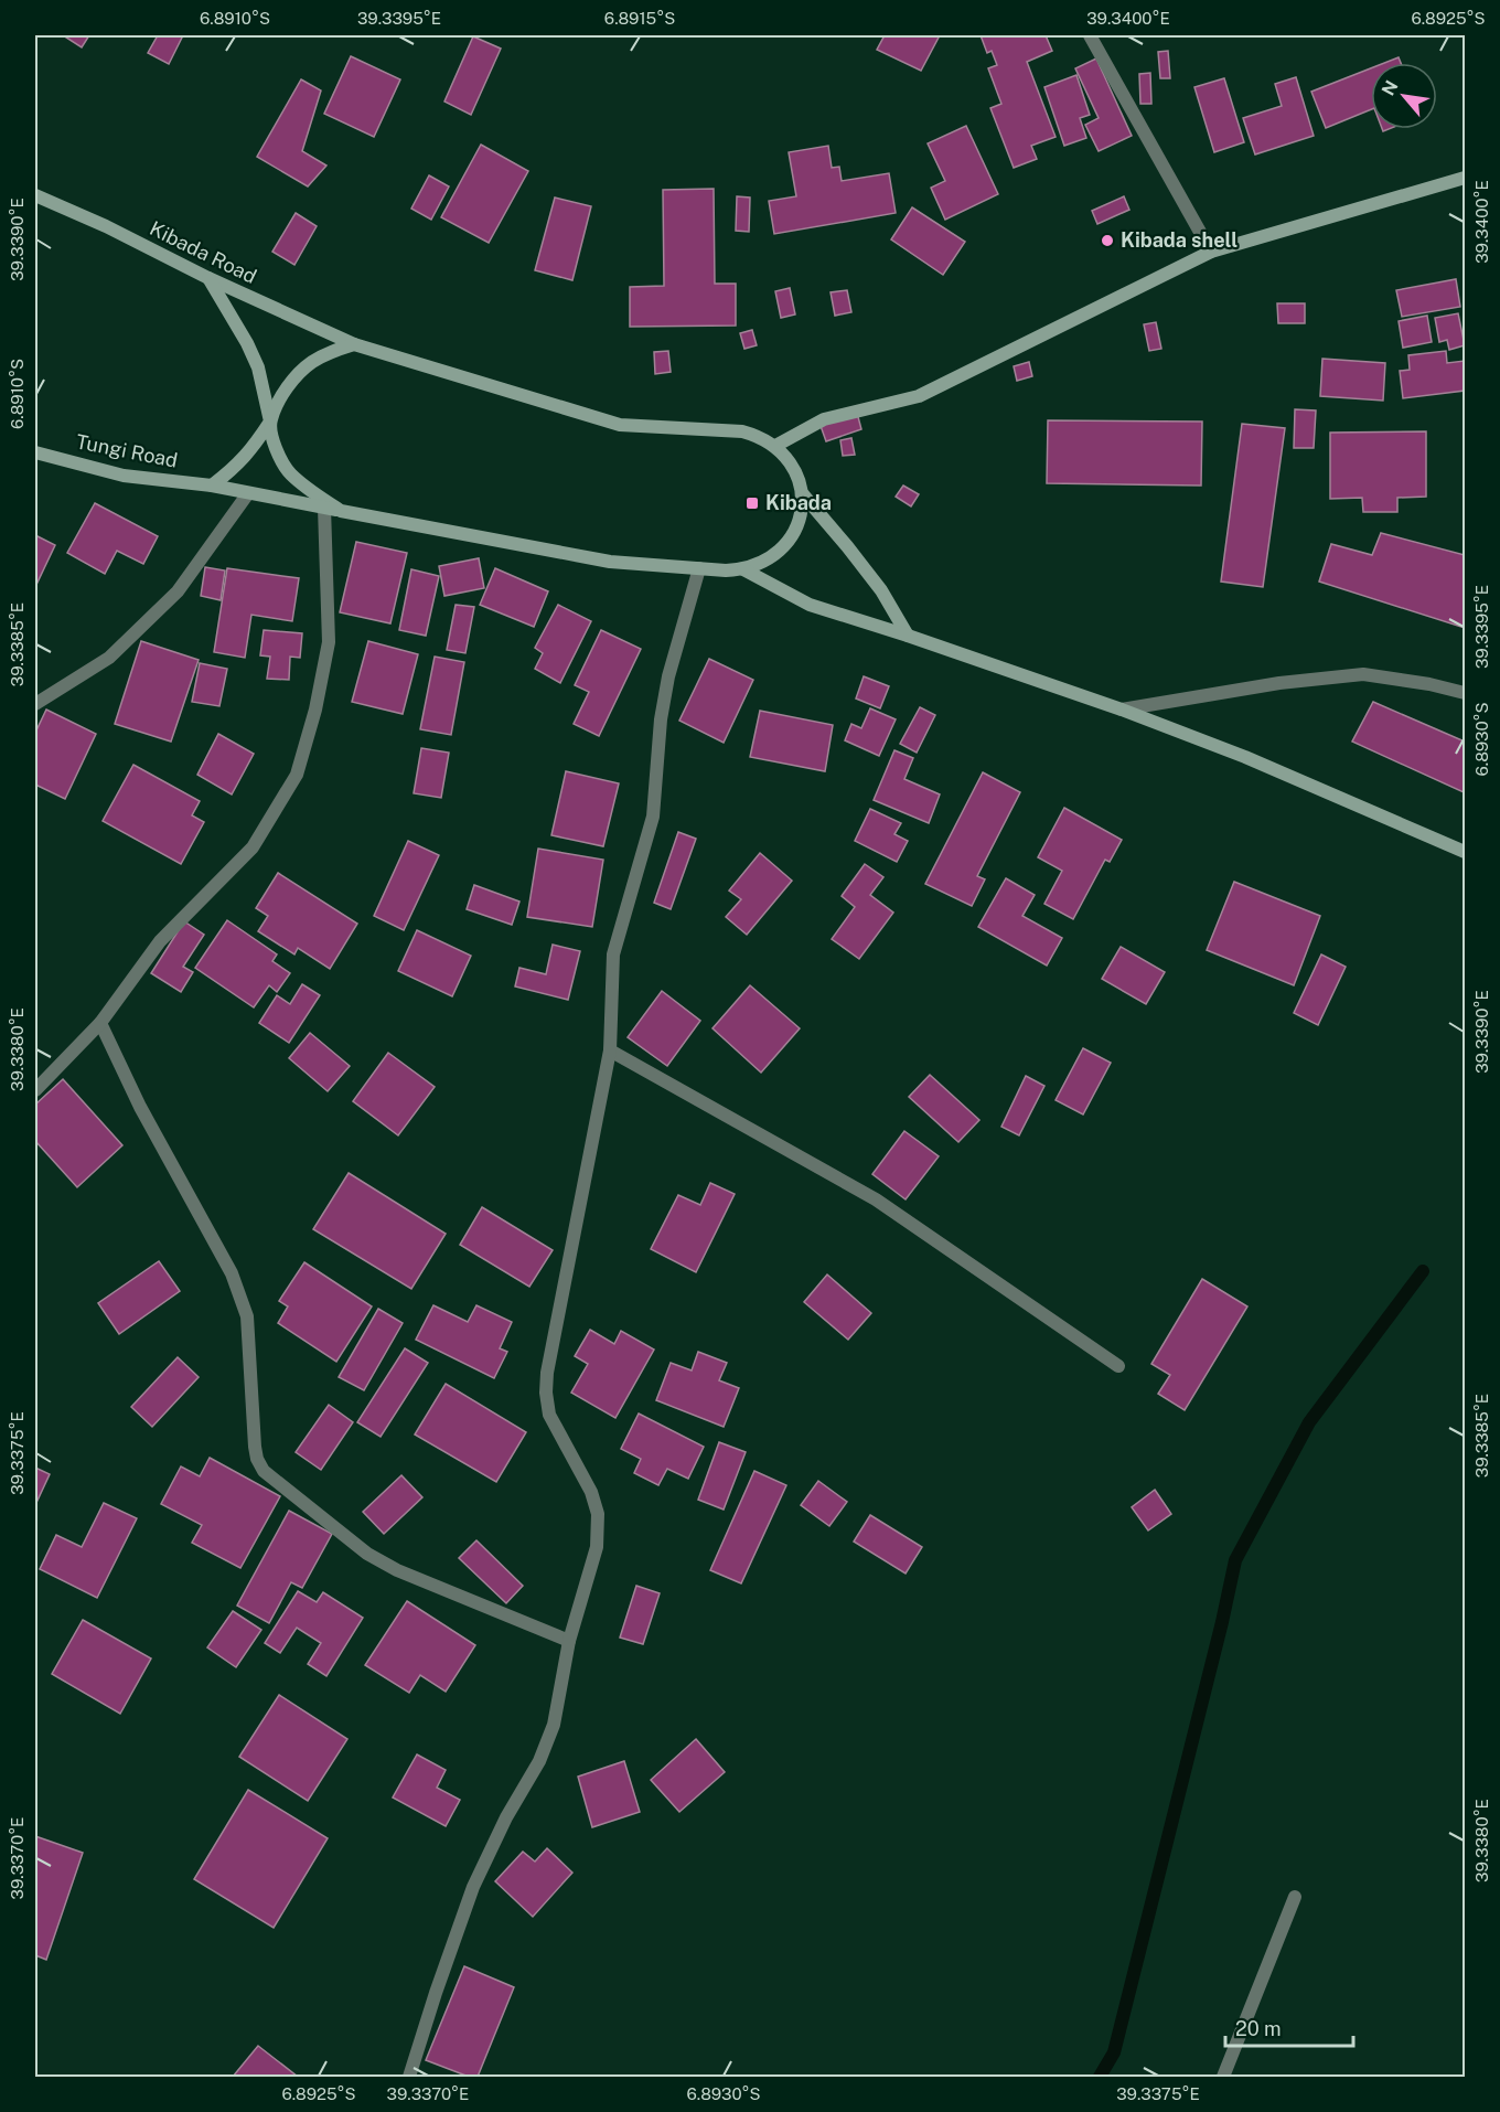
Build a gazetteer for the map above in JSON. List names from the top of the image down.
{
  "streets": {
    "main road": ["Kibada Road", "Tungi Road"]
  },
  "places": {
    "other": ["Kibada shell"],
    "transit": ["Kibada"]
  },
  "scale_bar": "20 m",
  "north": "top left",
  "coordinates": [
    "6.8910°S",
    "39.3395°E",
    "6.8915°S",
    "39.3400°E",
    "6.8925°S",
    "39.3390°E",
    "39.3385°E",
    "6.8930°S",
    "39.3380°E",
    "39.3375°E",
    "39.3370°E"
  ]
}
